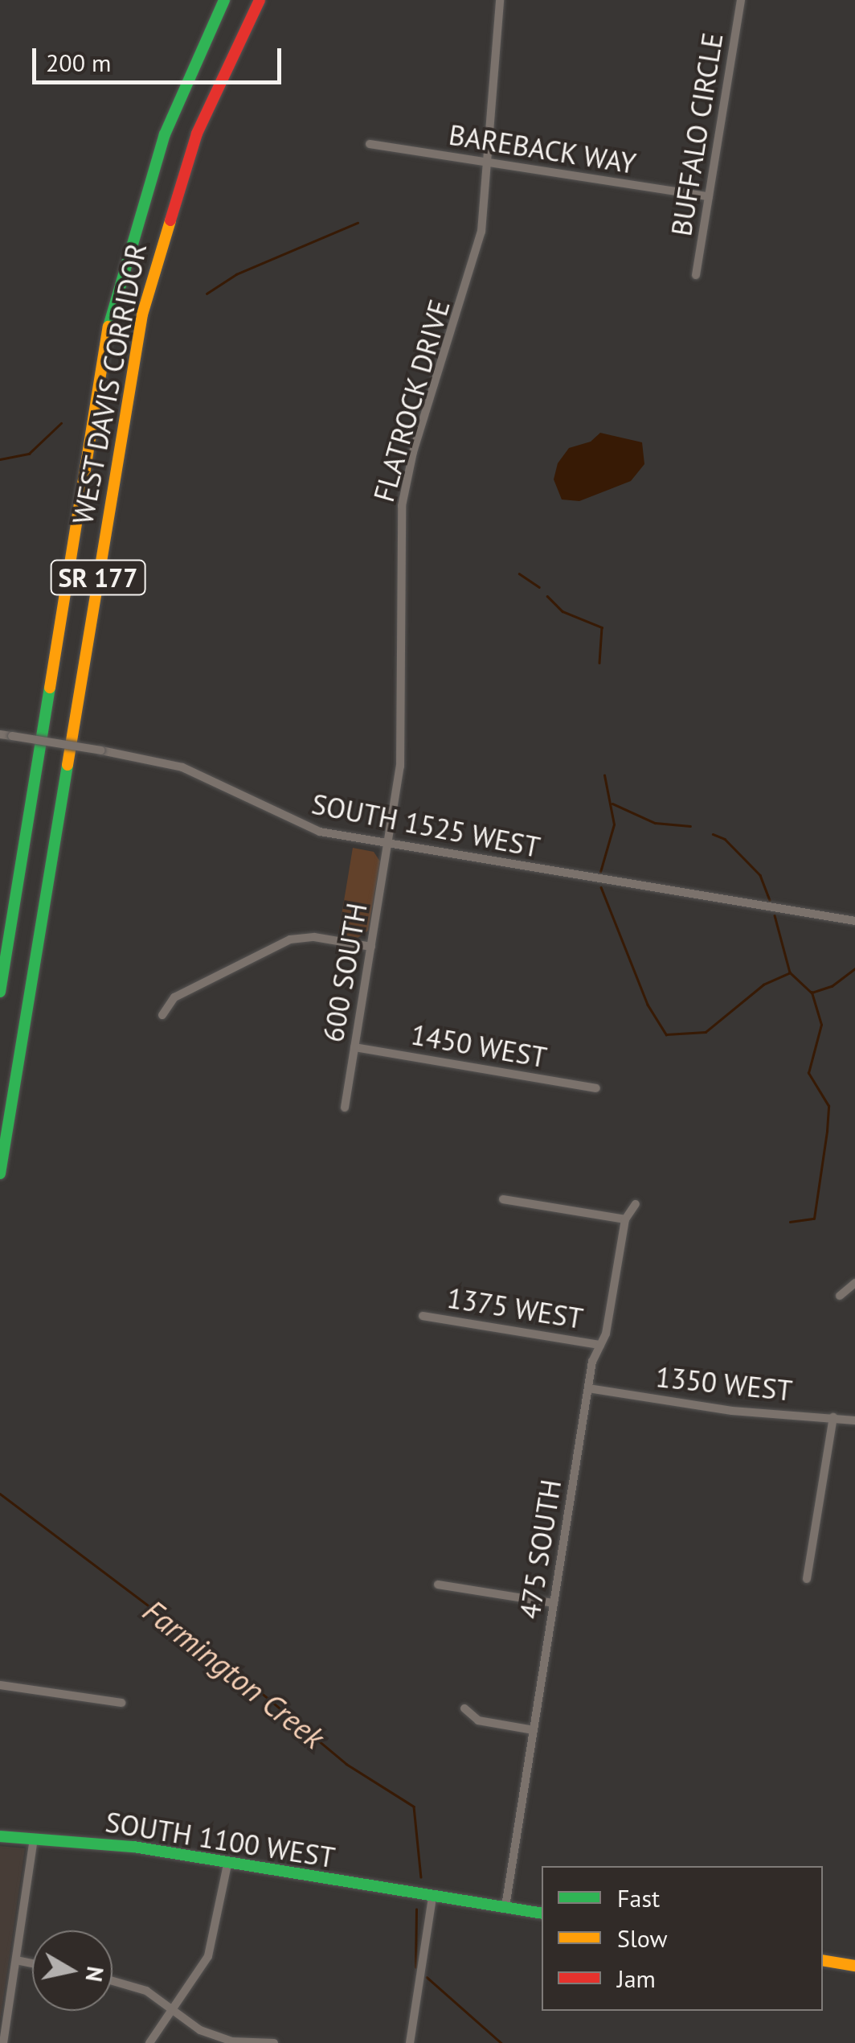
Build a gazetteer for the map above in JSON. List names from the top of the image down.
{
  "streets": {
    "main road": ["WEST DAVIS CORRIDOR", "SR 177", "SOUTH 1100 WEST"],
    "street": [
      "BUFFALO CIRCLE",
      "BAREBACK WAY",
      "FLATROCK DRIVE",
      "SOUTH 1525 WEST",
      "600 SOUTH",
      "1450 WEST",
      "1375 WEST",
      "1350 WEST",
      "475 SOUTH"
    ]
  },
  "crossings": [
    ["BUFFALO CIRCLE", "BAREBACK WAY"],
    ["BAREBACK WAY", "FLATROCK DRIVE"],
    ["FLATROCK DRIVE", "SOUTH 1525 WEST"],
    ["FLATROCK DRIVE", "600 SOUTH"],
    ["SOUTH 1525 WEST", "600 SOUTH"],
    ["600 SOUTH", "1450 WEST"],
    ["1375 WEST", "475 SOUTH"],
    ["1350 WEST", "475 SOUTH"],
    ["475 SOUTH", "SOUTH 1100 WEST"]
  ],
  "water": ["Farmington Creek"],
  "legend": ["Fast", "Slow", "Jam"],
  "scale_bar": "200 m",
  "north": "right"
}
